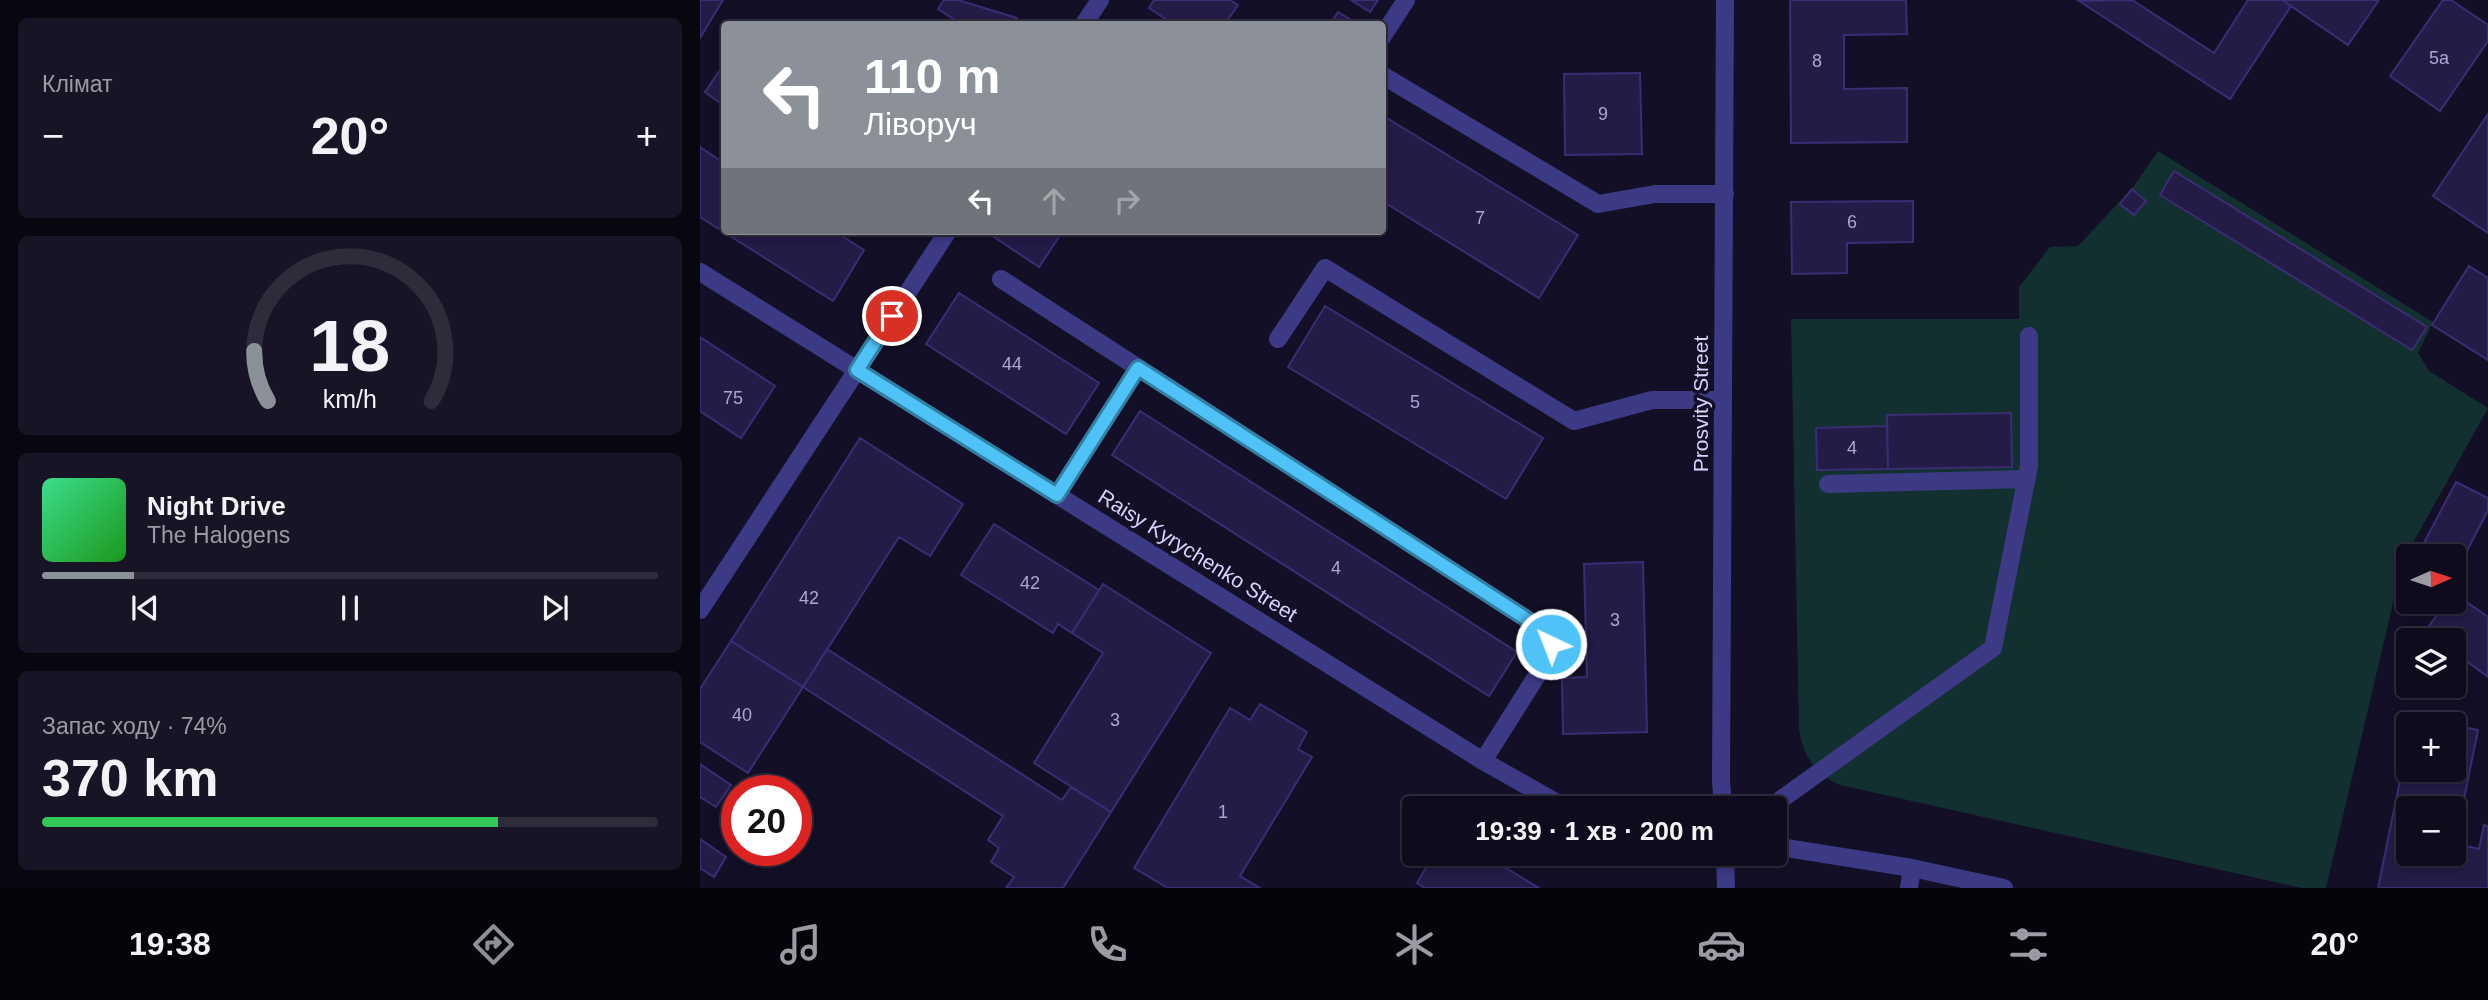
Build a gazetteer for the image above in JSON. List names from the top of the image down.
{
  "streets": {
    "street": ["Prosvity Street", "Raisy Kyrychenko Street"]
  },
  "house_numbers": [
    "5а",
    "8",
    "9",
    "7",
    "6",
    "44",
    "75",
    "5",
    "4",
    "4",
    "42",
    "42",
    "3",
    "40",
    "3",
    "1"
  ],
  "north": "right",
  "page": {
    "tile": [
      "Клімат",
      ["Запас ходу · 74%", "370 km"]
    ],
    "turn": ["110 m", "Ліворуч"],
    "heat": ["−", "20°", "+"],
    "song": ["Night Drive", "The Halogens"],
    "map_buttons": ["+", "−"],
    "limit": "20",
    "trip": "19:39 · 1 хв · 200 m",
    "tabs": ["19:38", "20°"],
    "gauge": ["18", "km/h"]
  }
}
